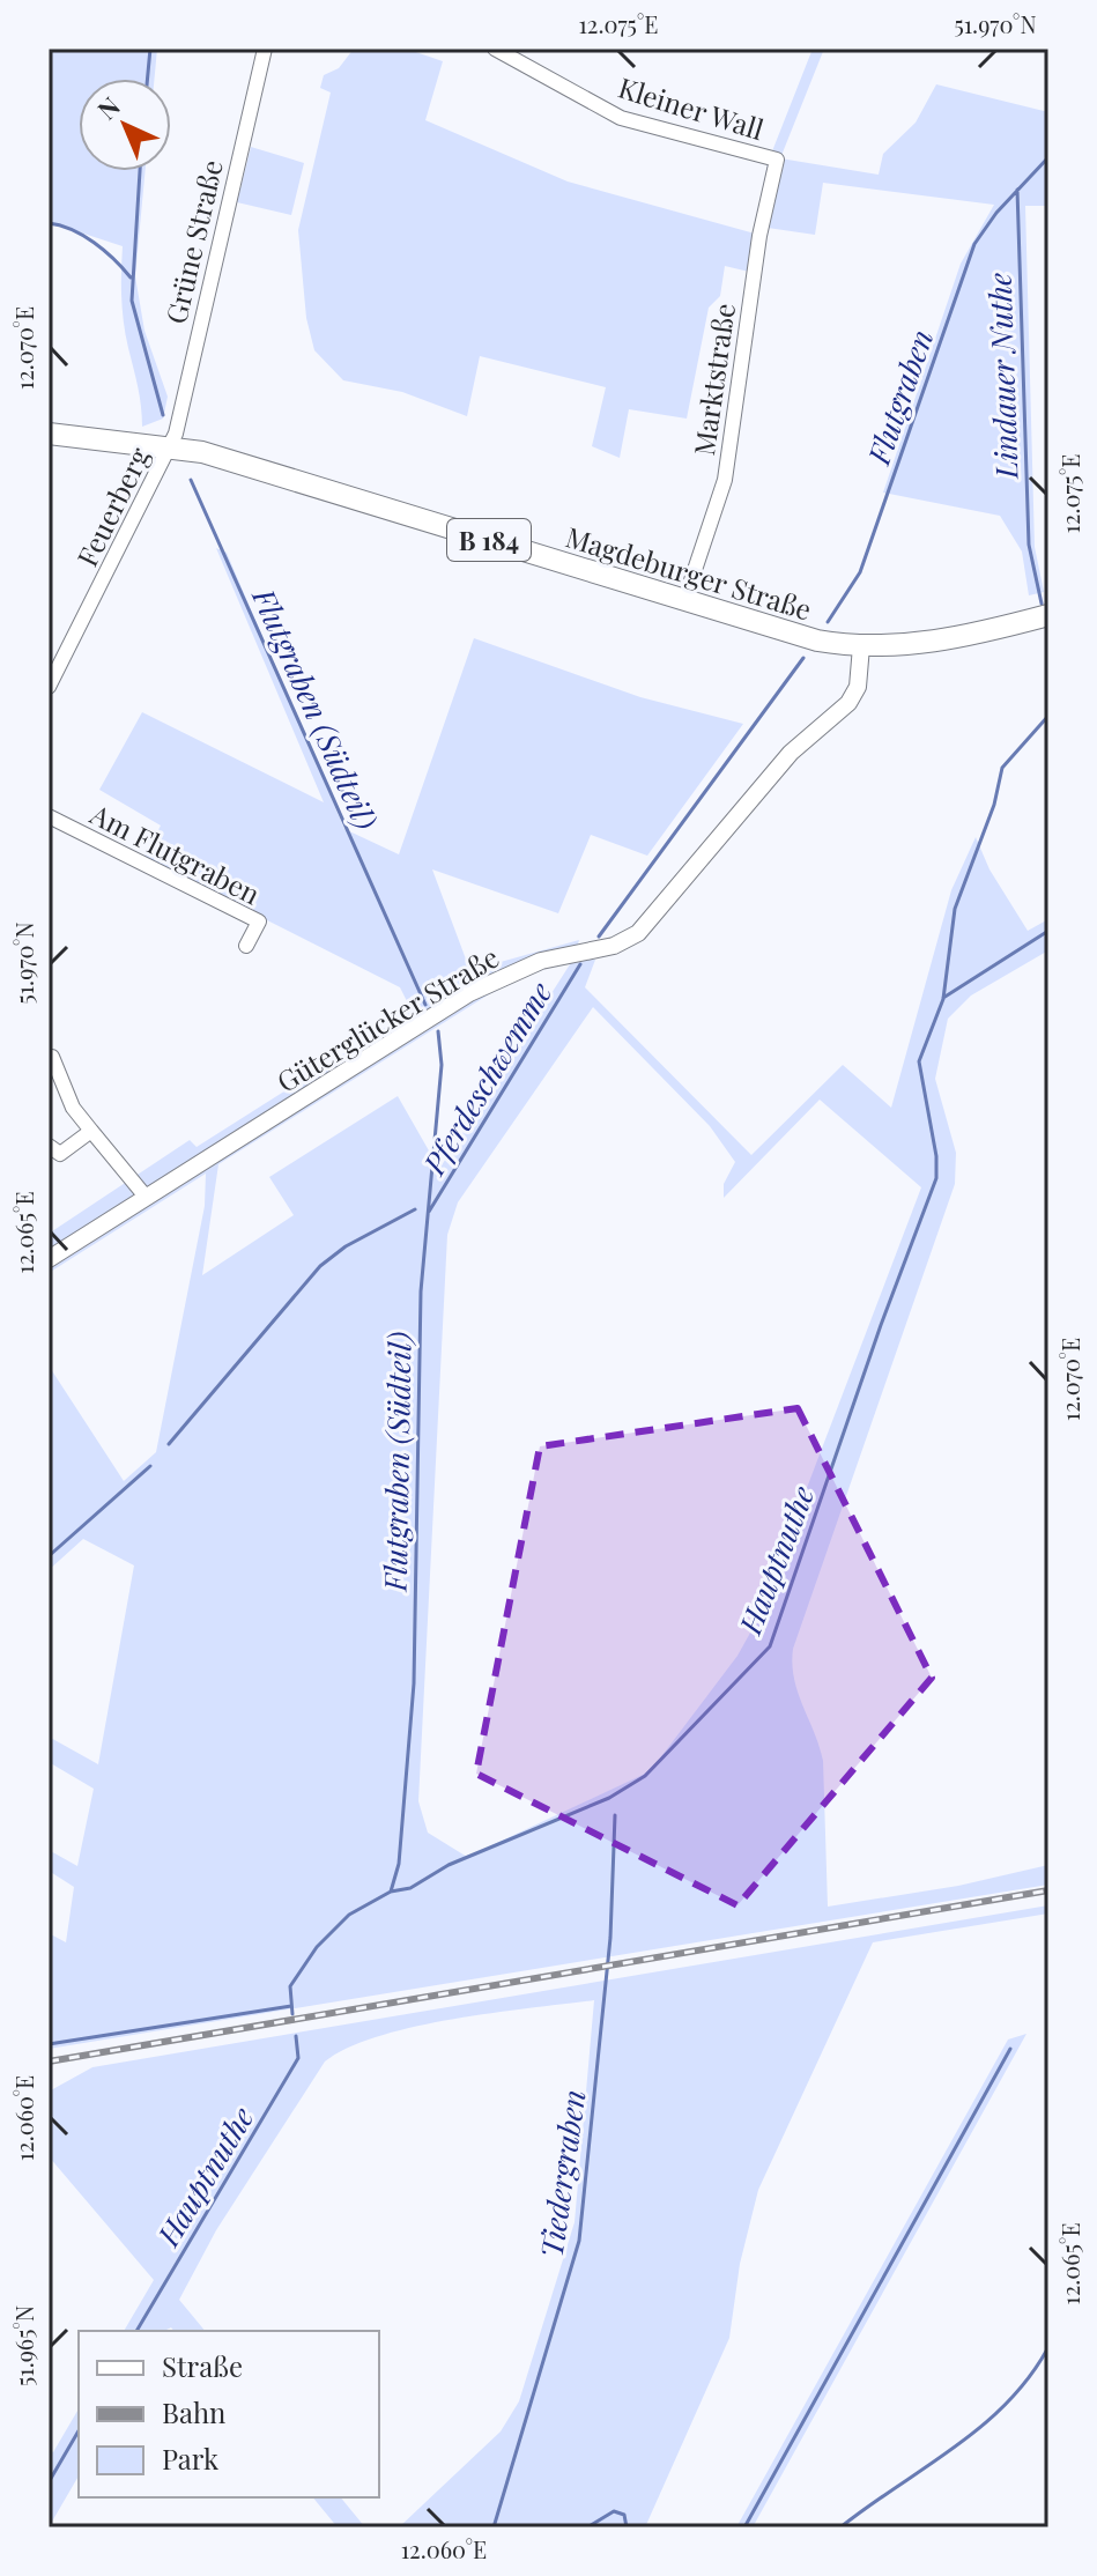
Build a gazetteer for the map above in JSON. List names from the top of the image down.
{
  "streets": {
    "main road": ["B 184", "Magdeburger Straße"],
    "street": [
      "Kleiner Wall",
      "Grüne Straße",
      "Marktstraße",
      "Feuerberg",
      "Am Flutgraben",
      "Güterglücker Straße"
    ]
  },
  "crossings": [
    ["Kleiner Wall", "Marktstraße"],
    ["Grüne Straße", "Feuerberg"],
    ["Grüne Straße", "Magdeburger Straße"],
    ["Marktstraße", "Magdeburger Straße"],
    ["Feuerberg", "Magdeburger Straße"],
    ["Magdeburger Straße", "Güterglücker Straße"]
  ],
  "water": [
    "Lindauer Nuthe",
    "Flutgraben",
    "Flutgraben (Südteil)",
    "Pferdeschwemme",
    "Hauptnuthe",
    "Tiedergraben"
  ],
  "legend": ["Straße", "Bahn", "Park"],
  "north": "top left",
  "coordinates": [
    "12.075°E",
    "51.970°N",
    "12.070°E",
    "12.065°E",
    "12.060°E",
    "51.965°N"
  ]
}
